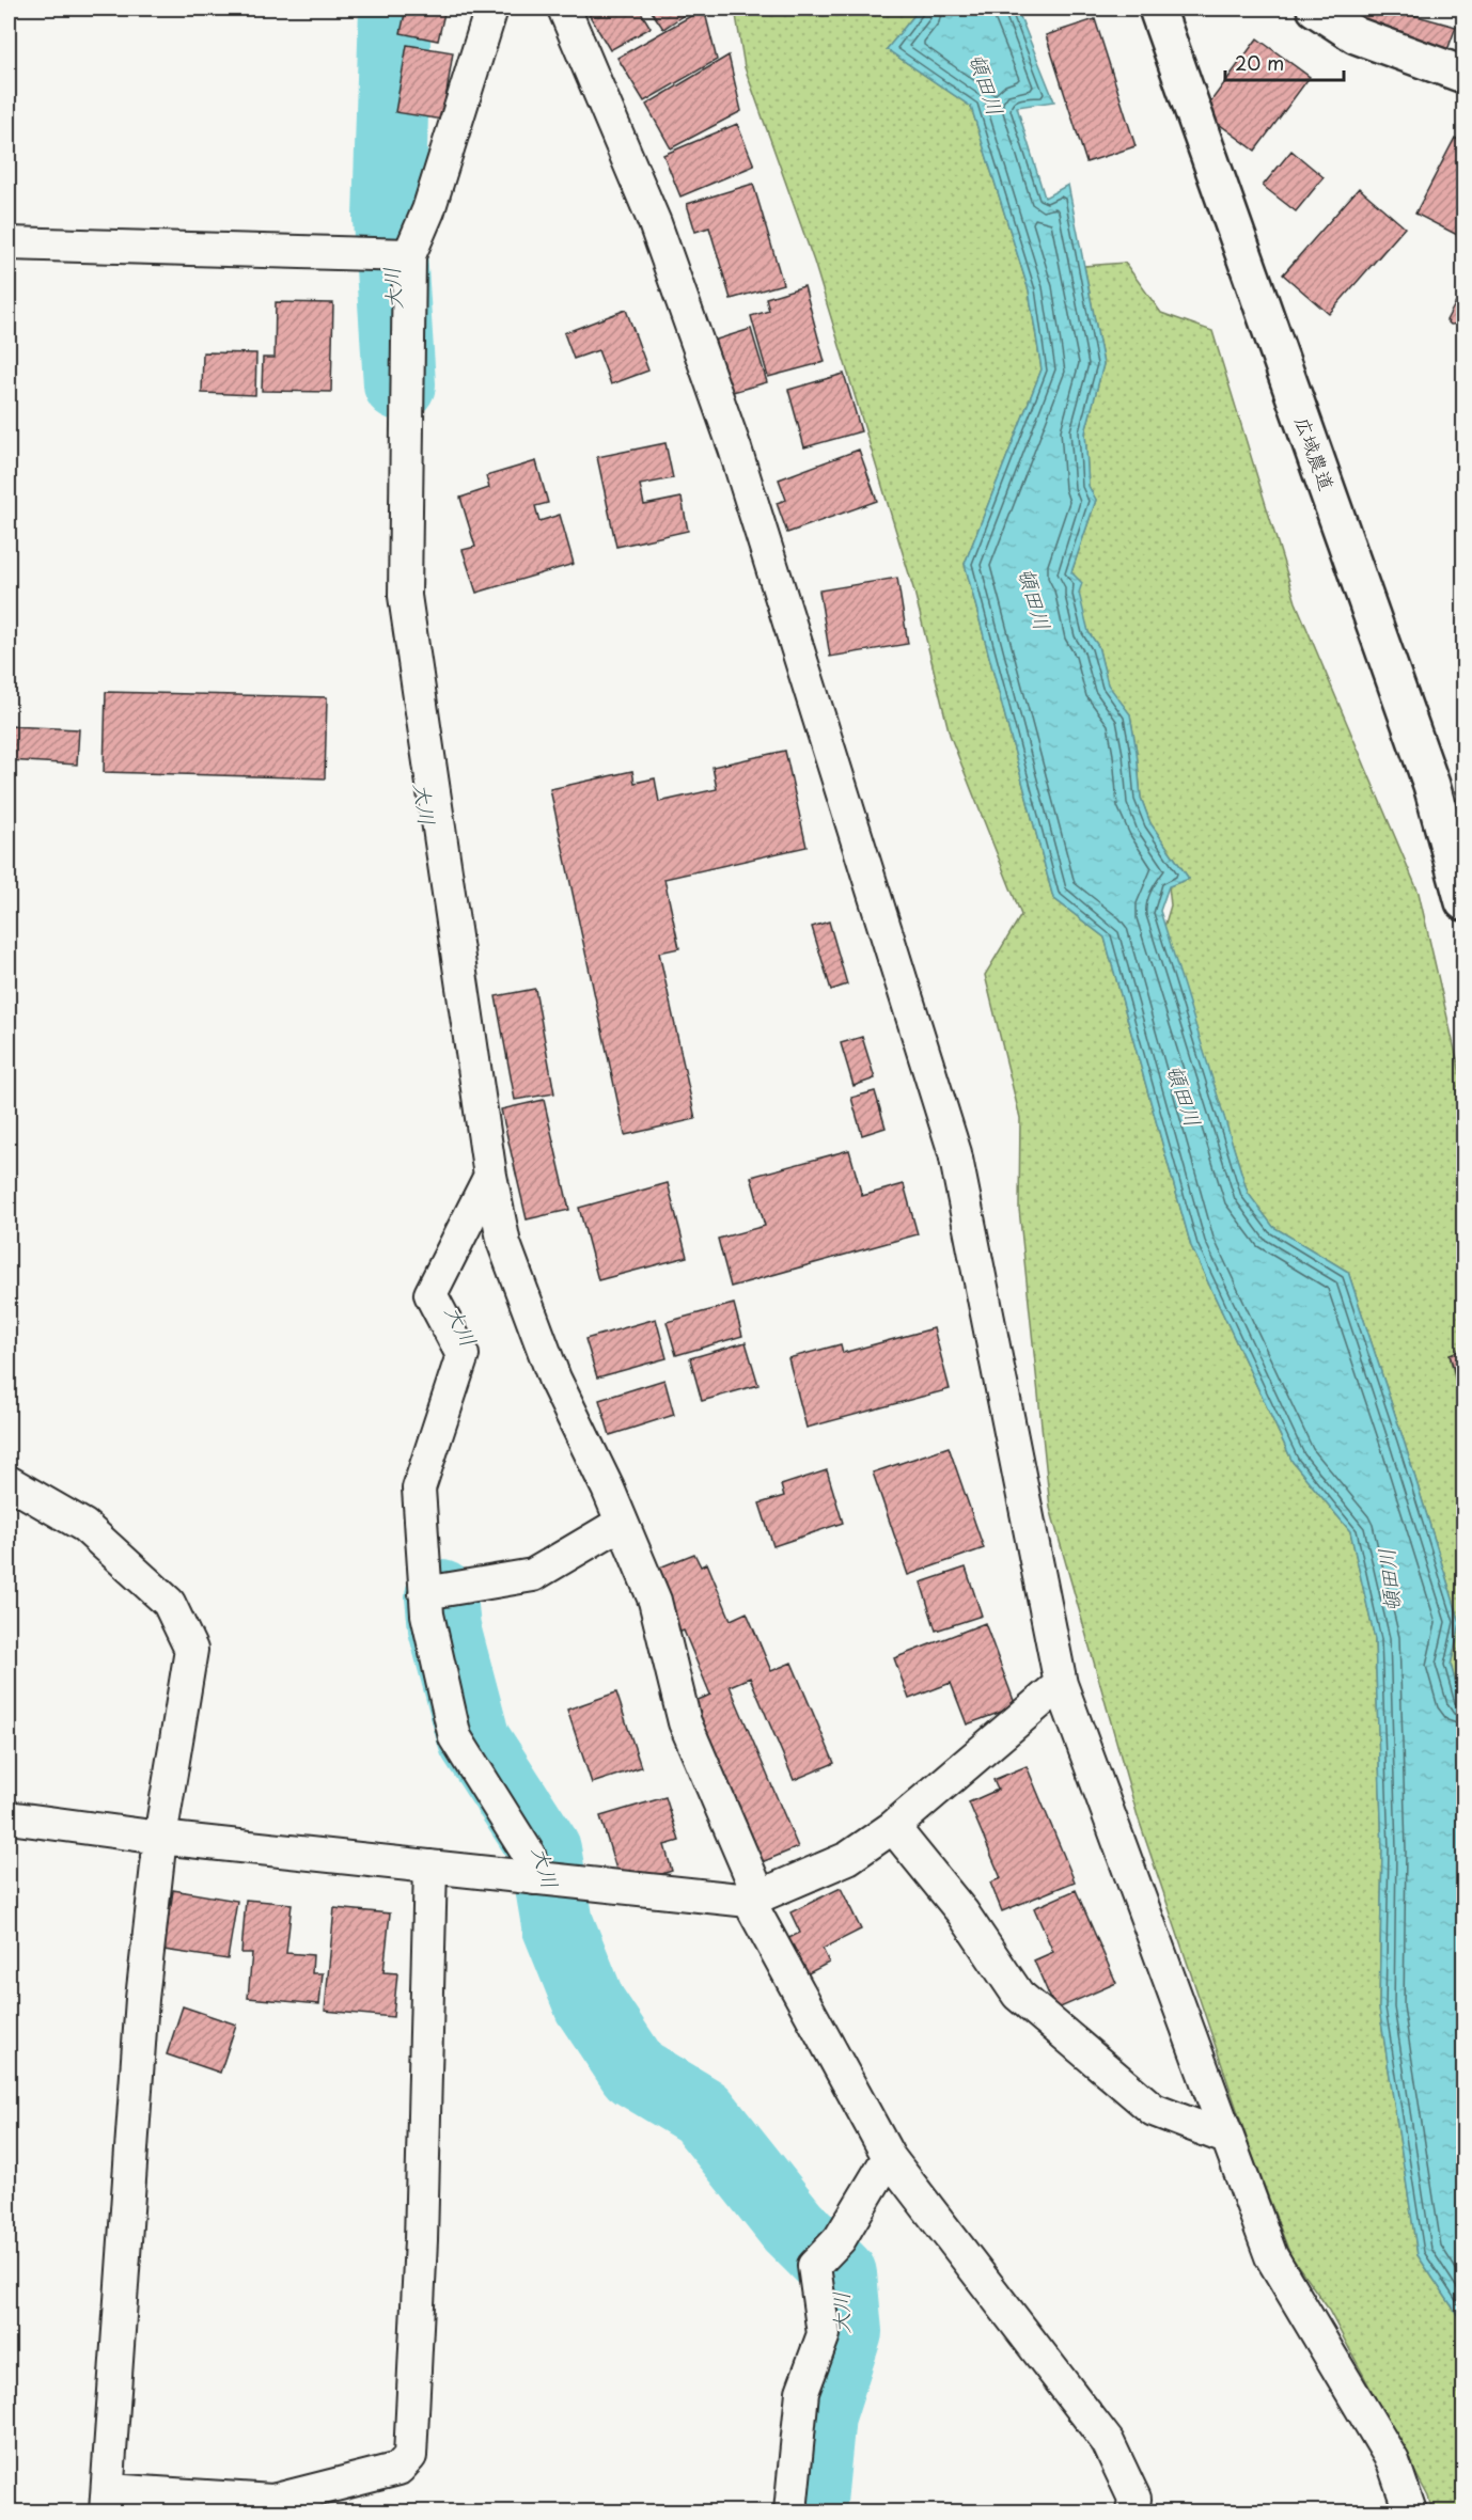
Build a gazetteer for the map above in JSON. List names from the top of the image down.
{
  "streets": {
    "street": ["広域農道"]
  },
  "water": ["頓田川", "大川"],
  "scale_bar": "20 m"
}
